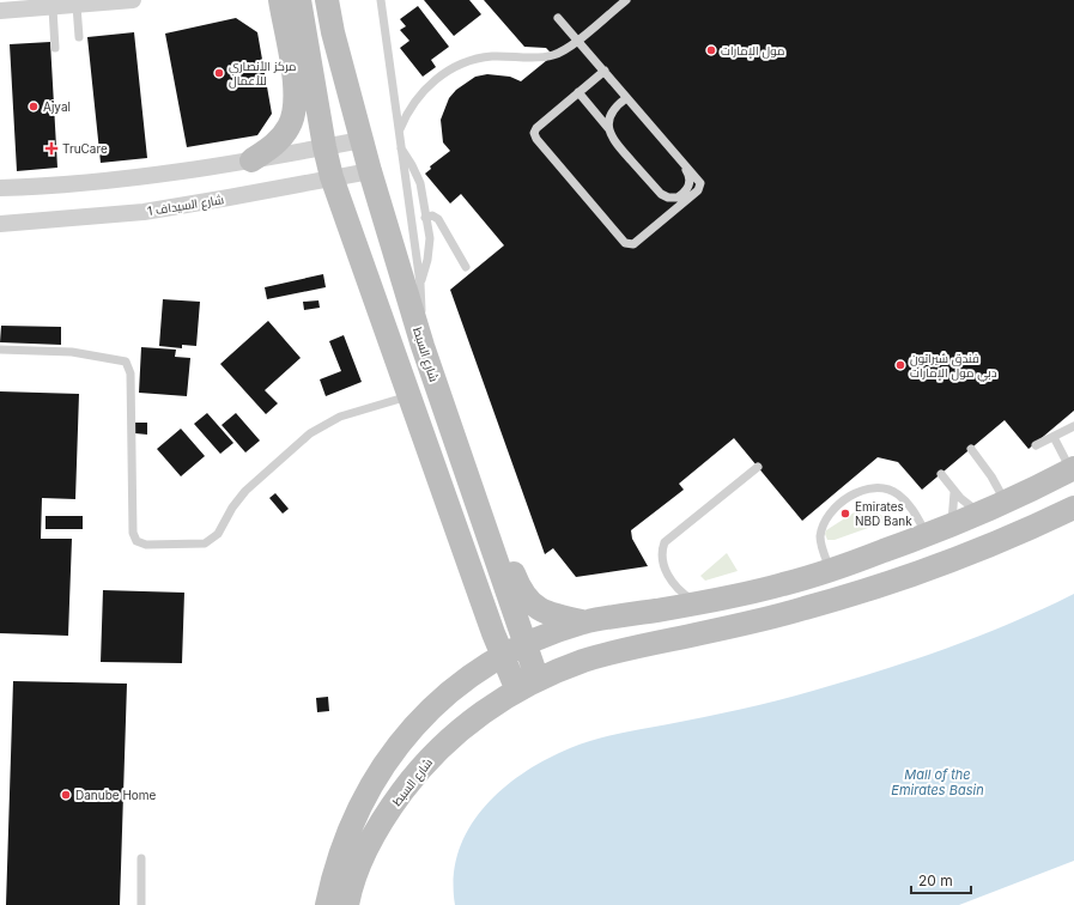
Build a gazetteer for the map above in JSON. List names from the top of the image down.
{
  "streets": {
    "street": ["شارع السيداف 1", "شارع السبط"]
  },
  "crossings": [
    ["شارع السيداف 1", "شارع السبط"]
  ],
  "water": ["Mall of the Emirates Basin"],
  "places": {
    "other": [
      "مول الإمارات",
      "مركز الأنصاري للأعمال",
      "Ajyal",
      "فندق شيراتون دبي مول الإمارات",
      "Emirates NBD Bank",
      "Danube Home"
    ],
    "health": ["TruCare"]
  },
  "scale_bar": "20 m"
}
